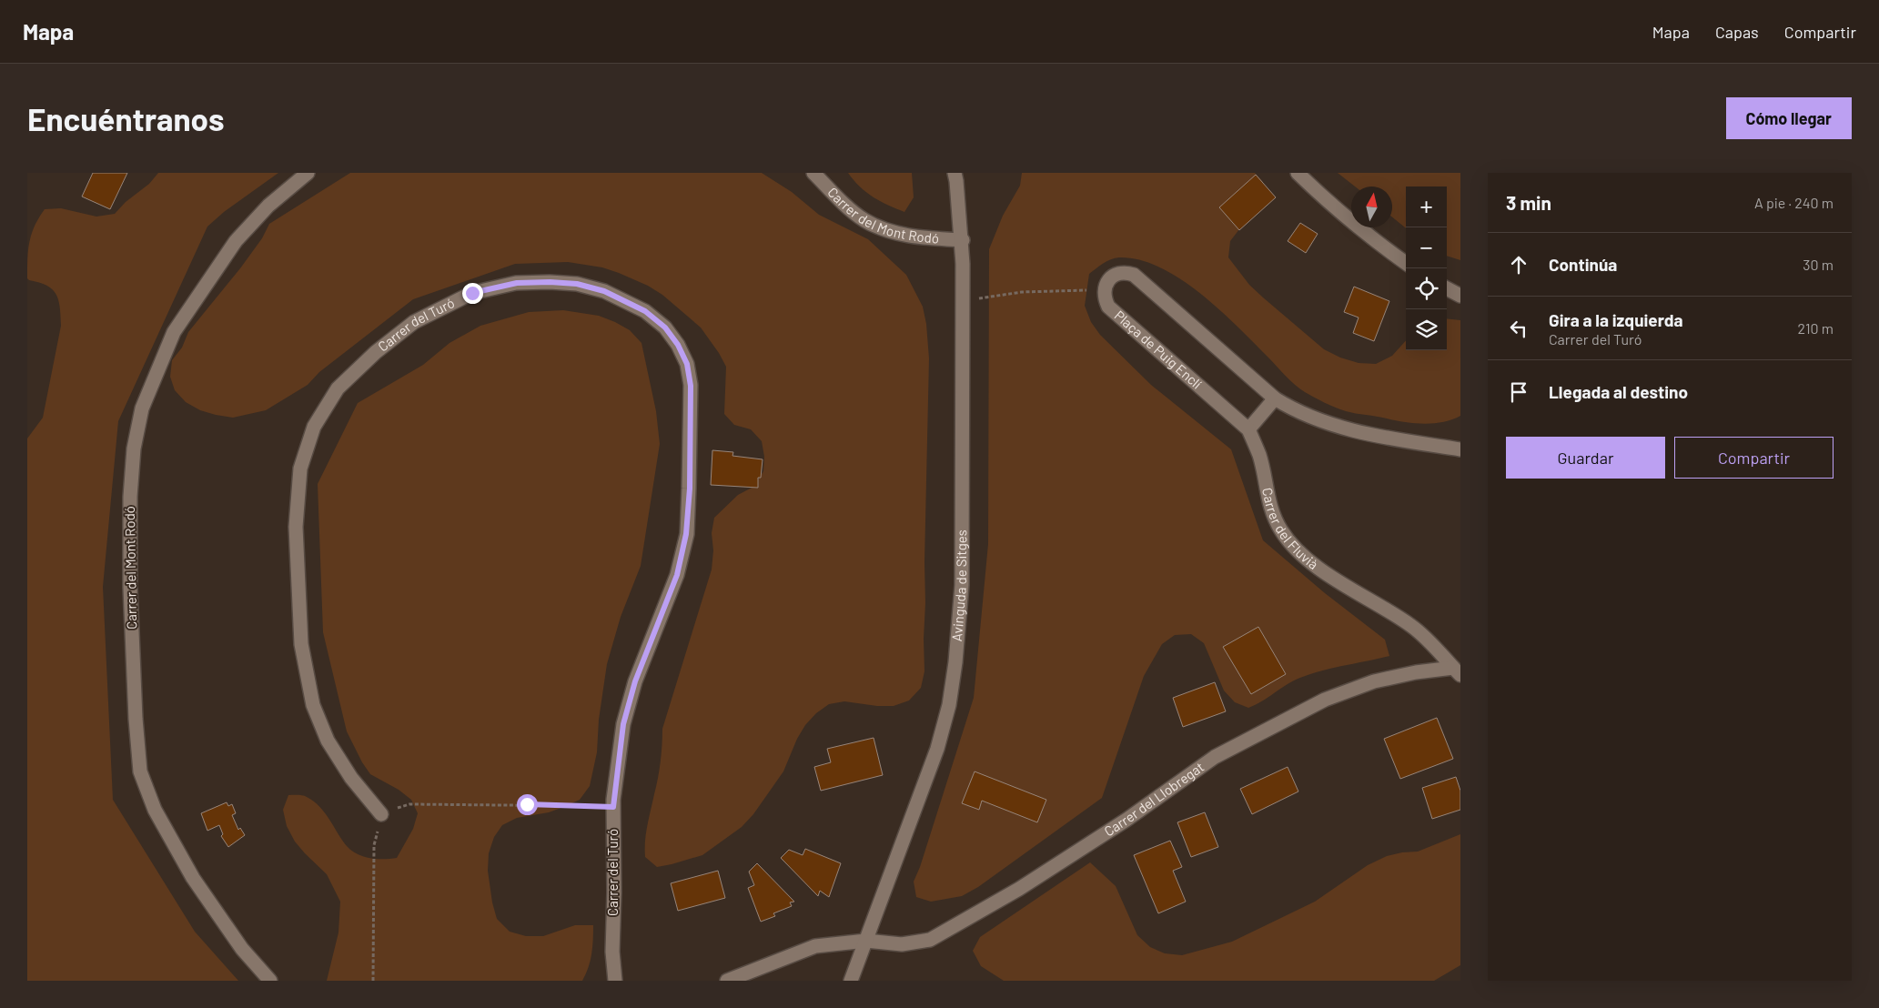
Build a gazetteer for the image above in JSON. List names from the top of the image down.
{
  "streets": {
    "street": [
      "Carrer del Mont Rodó",
      "Carrer del Turó",
      "Plaça de Puig Enclí",
      "Carrer del Fluvià",
      "Avinguda de Sitges",
      "Carrer del Llobregat"
    ]
  },
  "crossings": [
    ["Carrer del Mont Rodó", "Avinguda de Sitges"],
    ["Plaça de Puig Enclí", "Carrer del Fluvià"],
    ["Carrer del Fluvià", "Carrer del Llobregat"],
    ["Avinguda de Sitges", "Carrer del Llobregat"]
  ],
  "north": "top",
  "page": {
    "header": "Mapa",
    "nav": ["Mapa", "Capas", "Compartir"],
    "buttons": [
      "Cómo llegar",
      ["Guardar", "Compartir"]
    ],
    "title": "Encuéntranos",
    "heading": ["3 min", "A pie · 240 m"],
    "map_buttons": ["+", "−"],
    "list": [
      ["Continúa", "30 m"],
      ["Gira a la izquierda", "Carrer del Turó", "210 m"],
      "Llegada al destino"
    ]
  }
}
